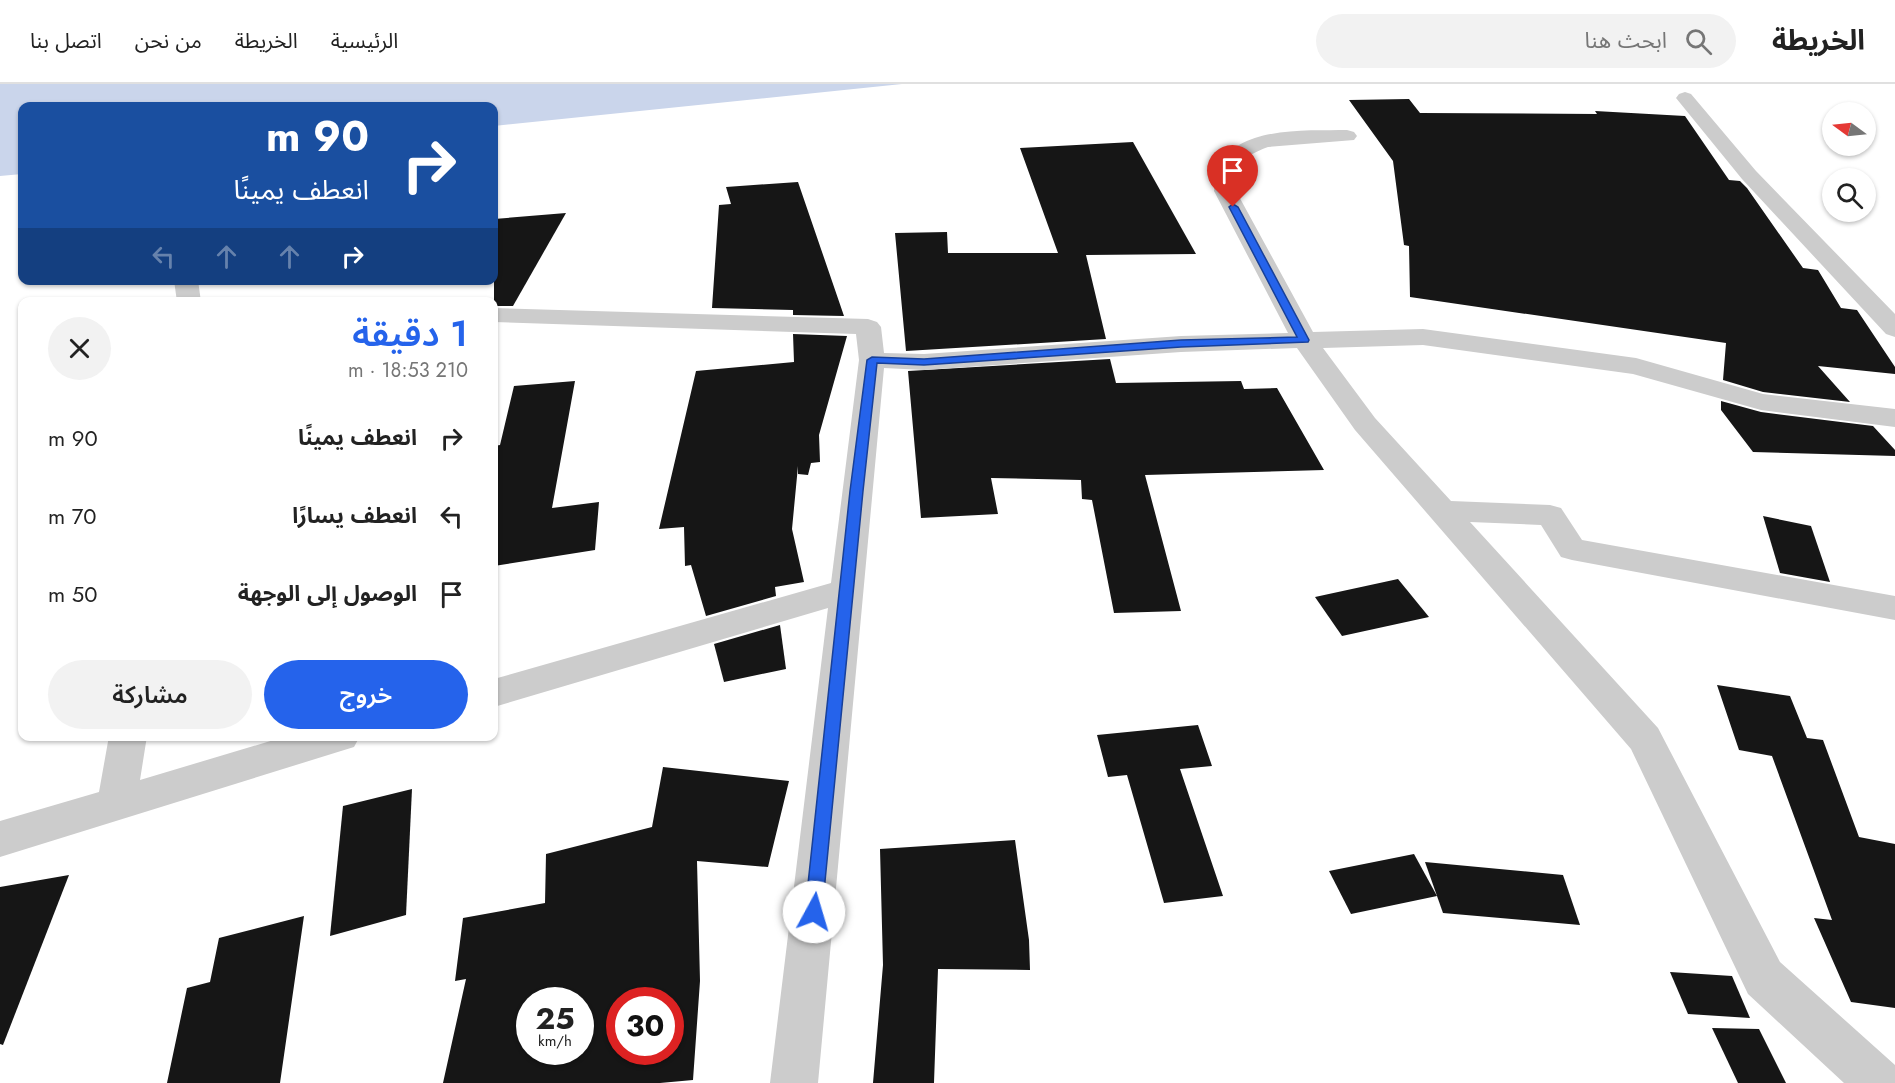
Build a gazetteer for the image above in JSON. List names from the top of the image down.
{
  "north": "left",
  "page": {
    "header": "الخريطة",
    "search": "ابحث هنا",
    "nav": [
      "الرئيسية",
      "الخريطة",
      "من نحن",
      "اتصل بنا"
    ],
    "turn": ["90 m", "انعطف يمينًا"],
    "heading": ["1 دقيقة", "210 m · 18:53"],
    "list": [
      {
        "name": "انعطف يمينًا",
        "value": "90 m"
      },
      {
        "name": "انعطف يسارًا",
        "value": "70 m"
      },
      {
        "name": "الوصول إلى الوجهة",
        "value": "50 m"
      }
    ],
    "buttons": ["خروج", "مشاركة"],
    "speed": "25 km/h",
    "limit": "30"
  }
}
